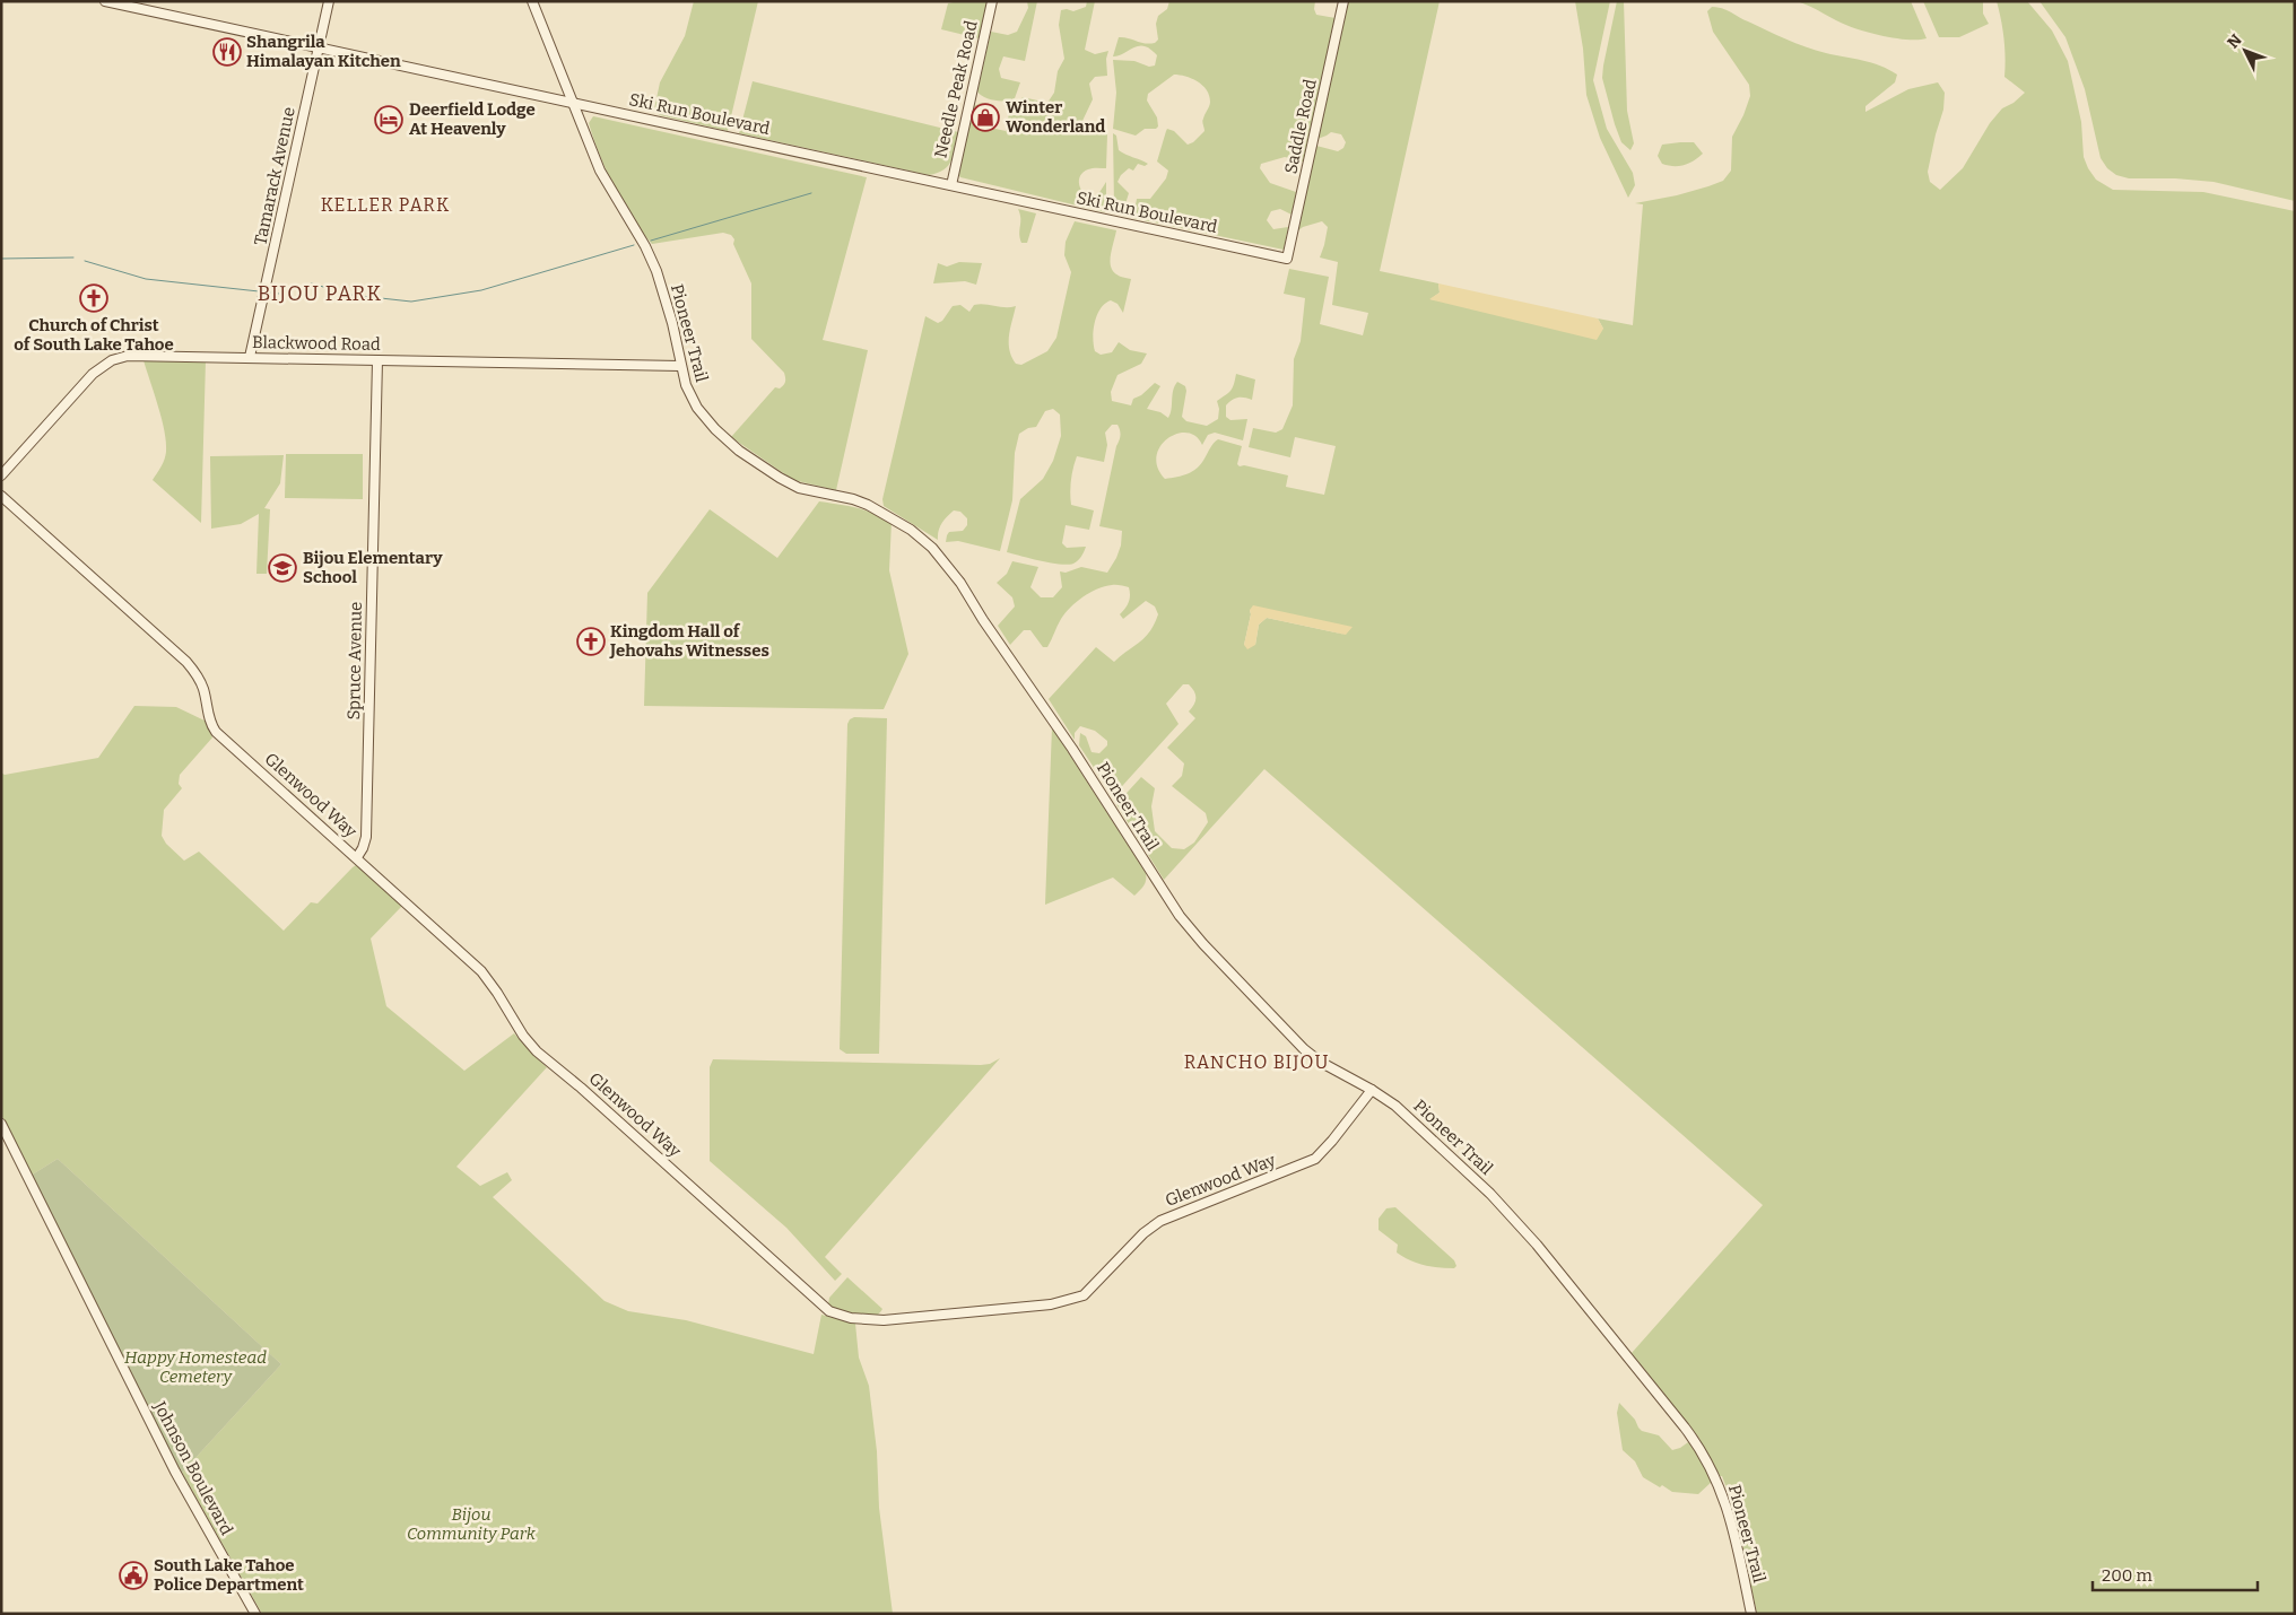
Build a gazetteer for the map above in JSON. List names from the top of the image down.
{
  "streets": {
    "street": [
      "Needle Peak Road",
      "Ski Run Boulevard",
      "Saddle Road",
      "Tamarack Avenue",
      "Pioneer Trail",
      "Blackwood Road",
      "Spruce Avenue",
      "Glenwood Way",
      "Johnson Boulevard"
    ]
  },
  "crossings": [
    ["Needle Peak Road", "Ski Run Boulevard"],
    ["Ski Run Boulevard", "Saddle Road"],
    ["Ski Run Boulevard", "Tamarack Avenue"],
    ["Ski Run Boulevard", "Pioneer Trail"],
    ["Tamarack Avenue", "Blackwood Road"],
    ["Pioneer Trail", "Blackwood Road"],
    ["Pioneer Trail", "Glenwood Way"],
    ["Blackwood Road", "Spruce Avenue"],
    ["Spruce Avenue", "Glenwood Way"]
  ],
  "districts": ["KELLER PARK", "BIJOU PARK", "RANCHO BIJOU"],
  "parks": ["Happy Homestead Cemetery", "Bijou Community Park"],
  "places": {
    "restaurant": ["Shangrila Himalayan Kitchen"],
    "shop": ["Winter Wonderland"],
    "hotel": ["Deerfield Lodge At Heavenly"],
    "church": ["Church of Christ of South Lake Tahoe", "Kingdom Hall of Jehovahs Witnesses"],
    "school or university": ["Bijou Elementary School"],
    "public building": ["South Lake Tahoe Police Department"]
  },
  "scale_bar": "200 m",
  "north": "top left"
}
